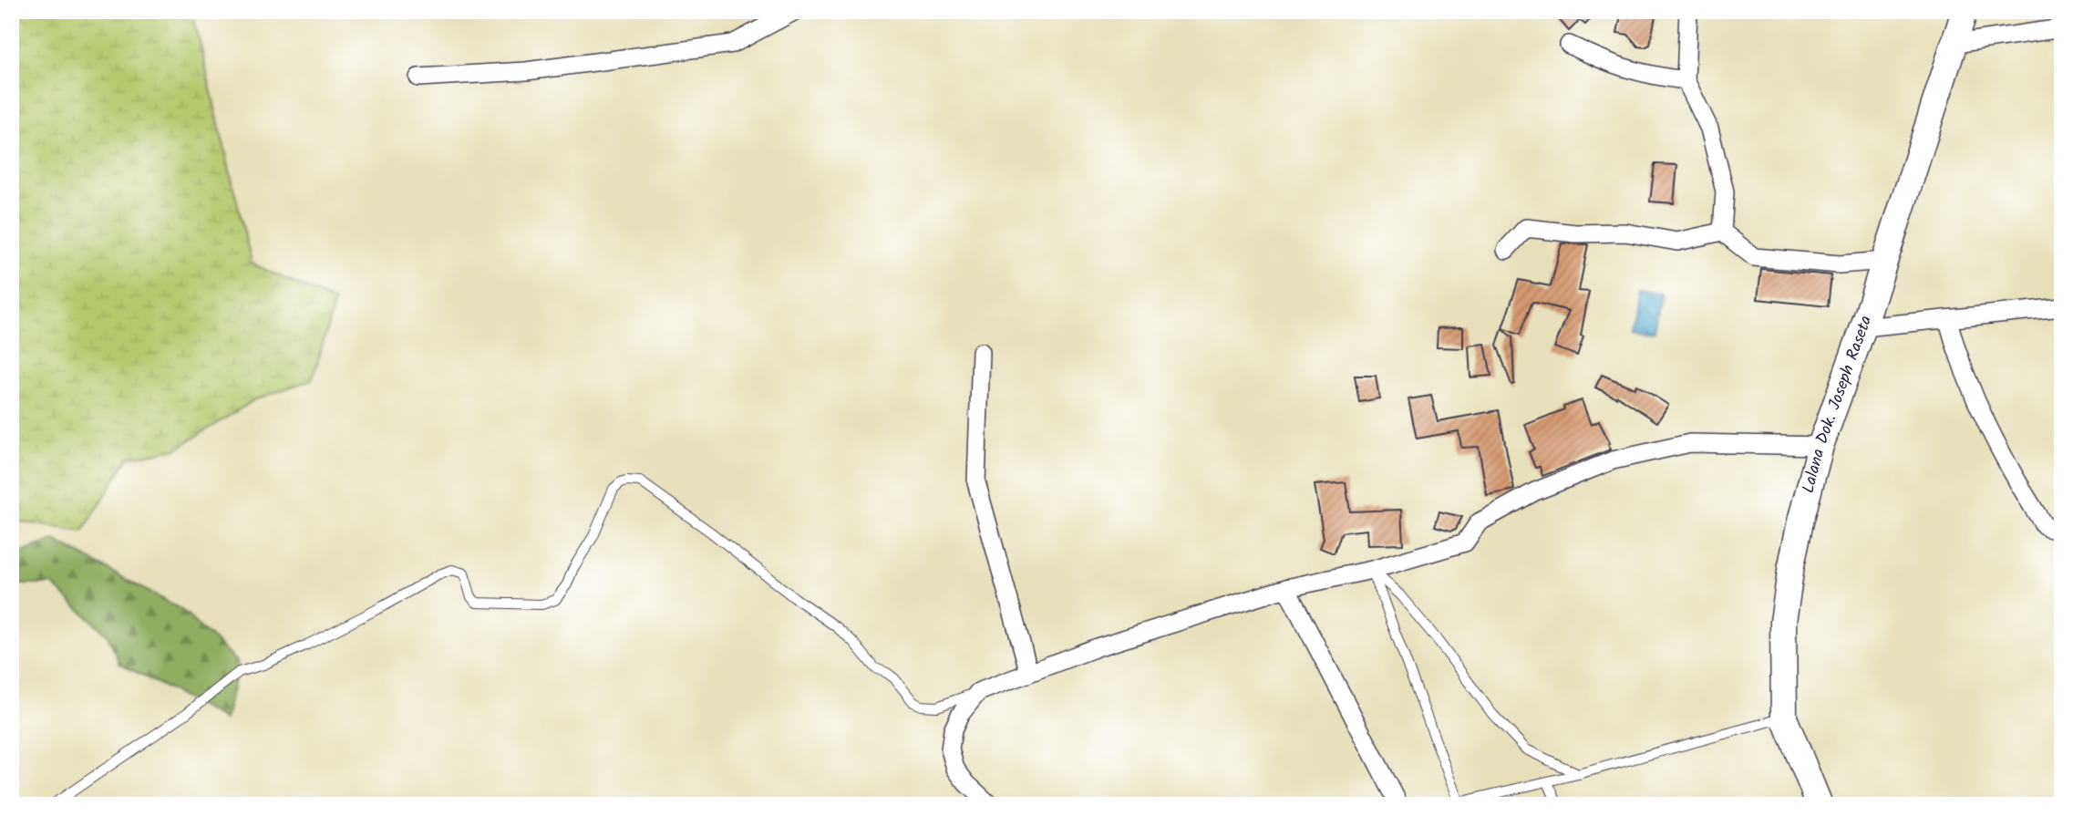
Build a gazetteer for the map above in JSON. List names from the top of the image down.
{
  "streets": {
    "main road": ["Lalana Dok. Joseph Raseta"]
  }
}
